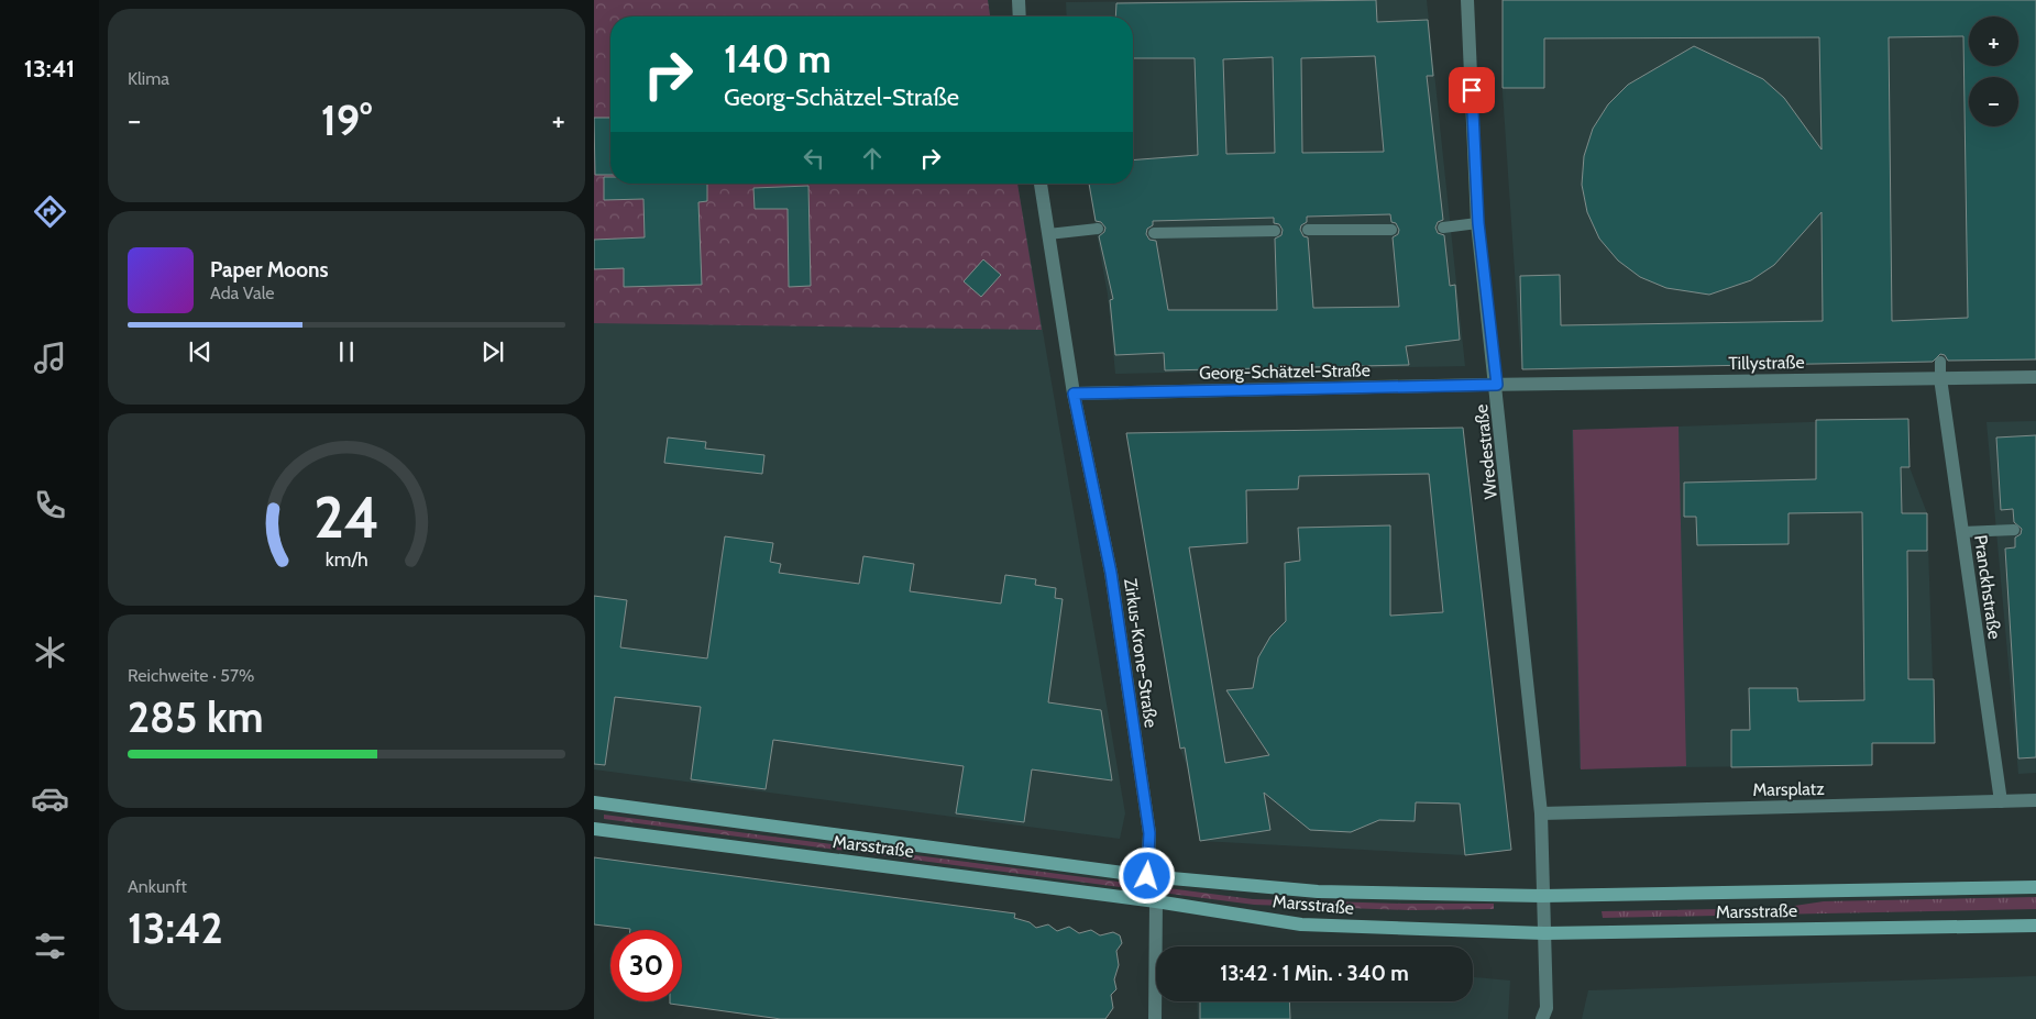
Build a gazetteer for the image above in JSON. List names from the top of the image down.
{
  "streets": {
    "main road": ["Marsstraße"],
    "street": [
      "Tillystraße",
      "Georg-Schätzel-Straße",
      "Wredestraße",
      "Pranckhstraße",
      "Zirkus-Krone-Straße",
      "Marsplatz"
    ]
  },
  "crossings": [
    ["Tillystraße", "Georg-Schätzel-Straße"],
    ["Tillystraße", "Wredestraße"],
    ["Tillystraße", "Pranckhstraße"],
    ["Georg-Schätzel-Straße", "Wredestraße"],
    ["Georg-Schätzel-Straße", "Zirkus-Krone-Straße"],
    ["Wredestraße", "Marsplatz"],
    ["Wredestraße", "Marsstraße"],
    ["Pranckhstraße", "Marsplatz"],
    ["Zirkus-Krone-Straße", "Marsstraße"]
  ],
  "page": {
    "tabs": "13:41",
    "tile": [
      "Klima",
      ["Reichweite · 57%", "285 km"],
      ["Ankunft", "13:42"]
    ],
    "map_buttons": ["+", "−"],
    "turn": ["140 m", "Georg-Schätzel-Straße"],
    "heat": ["−", "19°", "+"],
    "song": ["Paper Moons", "Ada Vale"],
    "limit": "30",
    "trip": "13:42 · 1 Min. · 340 m",
    "gauge": ["24", "km/h"]
  }
}
